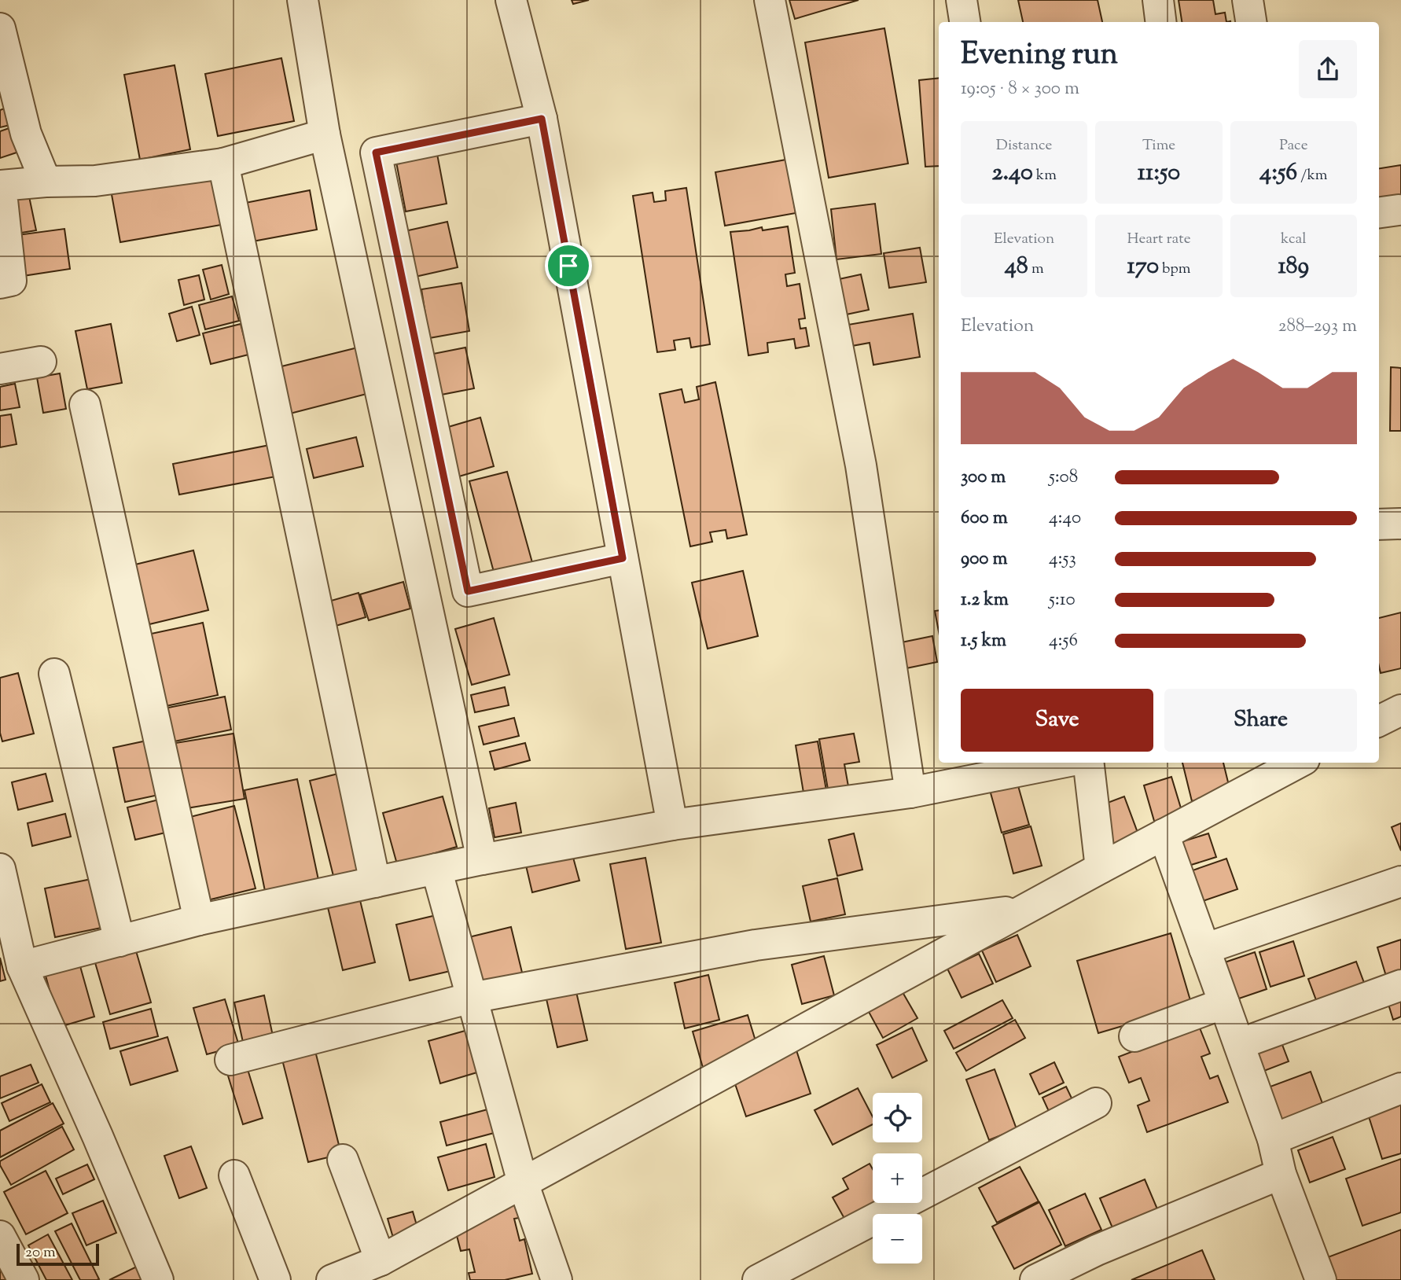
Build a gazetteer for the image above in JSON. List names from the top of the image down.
{
  "scale_bar": "20 m",
  "page": {
    "heading": ["Evening run", "19:05 · 8 × 300 m"],
    "stats": [
      ["Distance", "2.40 km"],
      ["Time", "11:50"],
      ["Pace", "4:56 /km"],
      ["Elevation", "48 m"],
      ["Heart rate", "170 bpm"],
      ["kcal", "189"]
    ],
    "chart": ["Elevation", "288–293 m"],
    "list": [
      {
        "name": "300 m",
        "note": "5:08"
      },
      {
        "name": "600 m",
        "note": "4:40"
      },
      {
        "name": "900 m",
        "note": "4:53"
      },
      {
        "name": "1.2 km",
        "note": "5:10"
      },
      {
        "name": "1.5 km",
        "note": "4:56"
      }
    ],
    "buttons": ["Save", "Share"],
    "map_buttons": ["+", "−"],
    "scale": "20 m"
  }
}
